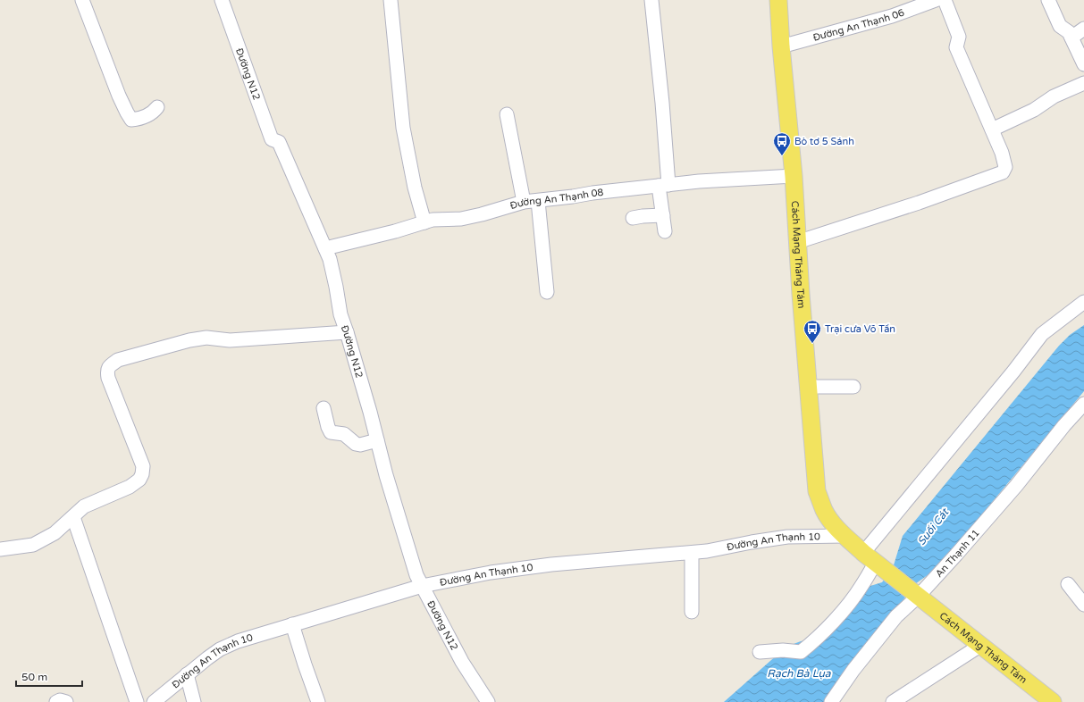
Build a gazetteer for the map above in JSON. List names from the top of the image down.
{
  "streets": {
    "main road": ["Cách Mạng Tháng Tám"],
    "street": [
      "Đường An Thạnh 06",
      "Đường N12",
      "Đường An Thạnh 08",
      "Đường An Thạnh 10",
      "An Thạnh 11"
    ]
  },
  "crossings": [
    ["Đường An Thạnh 06", "Cách Mạng Tháng Tám"],
    ["Đường N12", "Đường An Thạnh 08"],
    ["Đường N12", "Đường An Thạnh 10"],
    ["Đường An Thạnh 08", "Cách Mạng Tháng Tám"],
    ["Cách Mạng Tháng Tám", "Đường An Thạnh 10"],
    ["Cách Mạng Tháng Tám", "An Thạnh 11"]
  ],
  "water": ["Suối Cát", "Rạch Bà Lụa"],
  "places": {
    "bus stop": ["Bò tơ 5 Sánh", "Trại cưa Võ Tấn"]
  },
  "scale_bar": "50 m"
}
